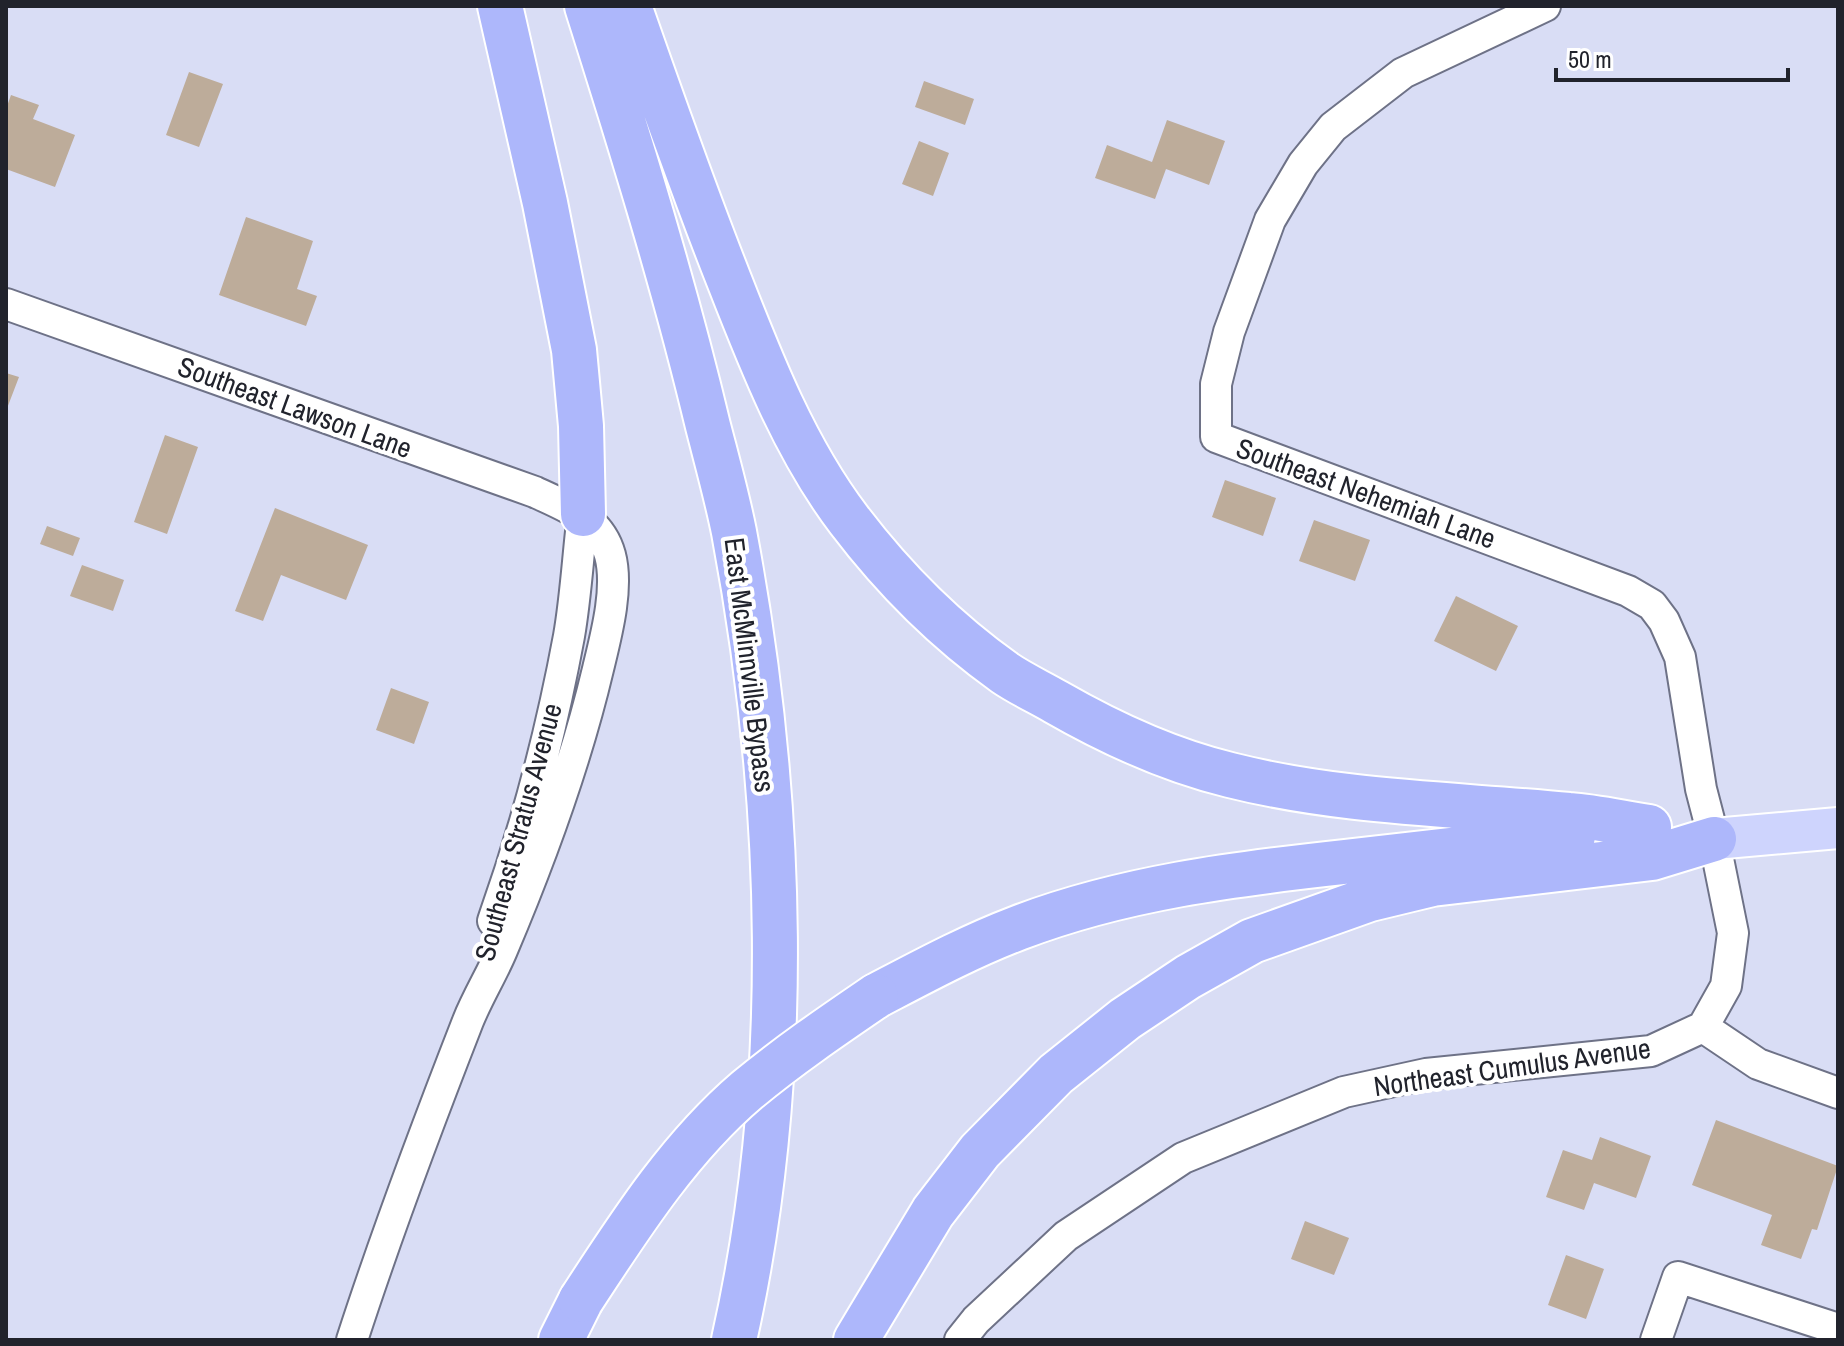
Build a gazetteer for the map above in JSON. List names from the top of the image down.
{
  "streets": {
    "highway": ["East McMinnville Bypass"],
    "street": [
      "Southeast Lawson Lane",
      "Southeast Nehemiah Lane",
      "Southeast Stratus Avenue",
      "Northeast Cumulus Avenue"
    ]
  },
  "crossings": [
    ["Southeast Lawson Lane", "Southeast Stratus Avenue"]
  ],
  "scale_bar": "50 m"
}
